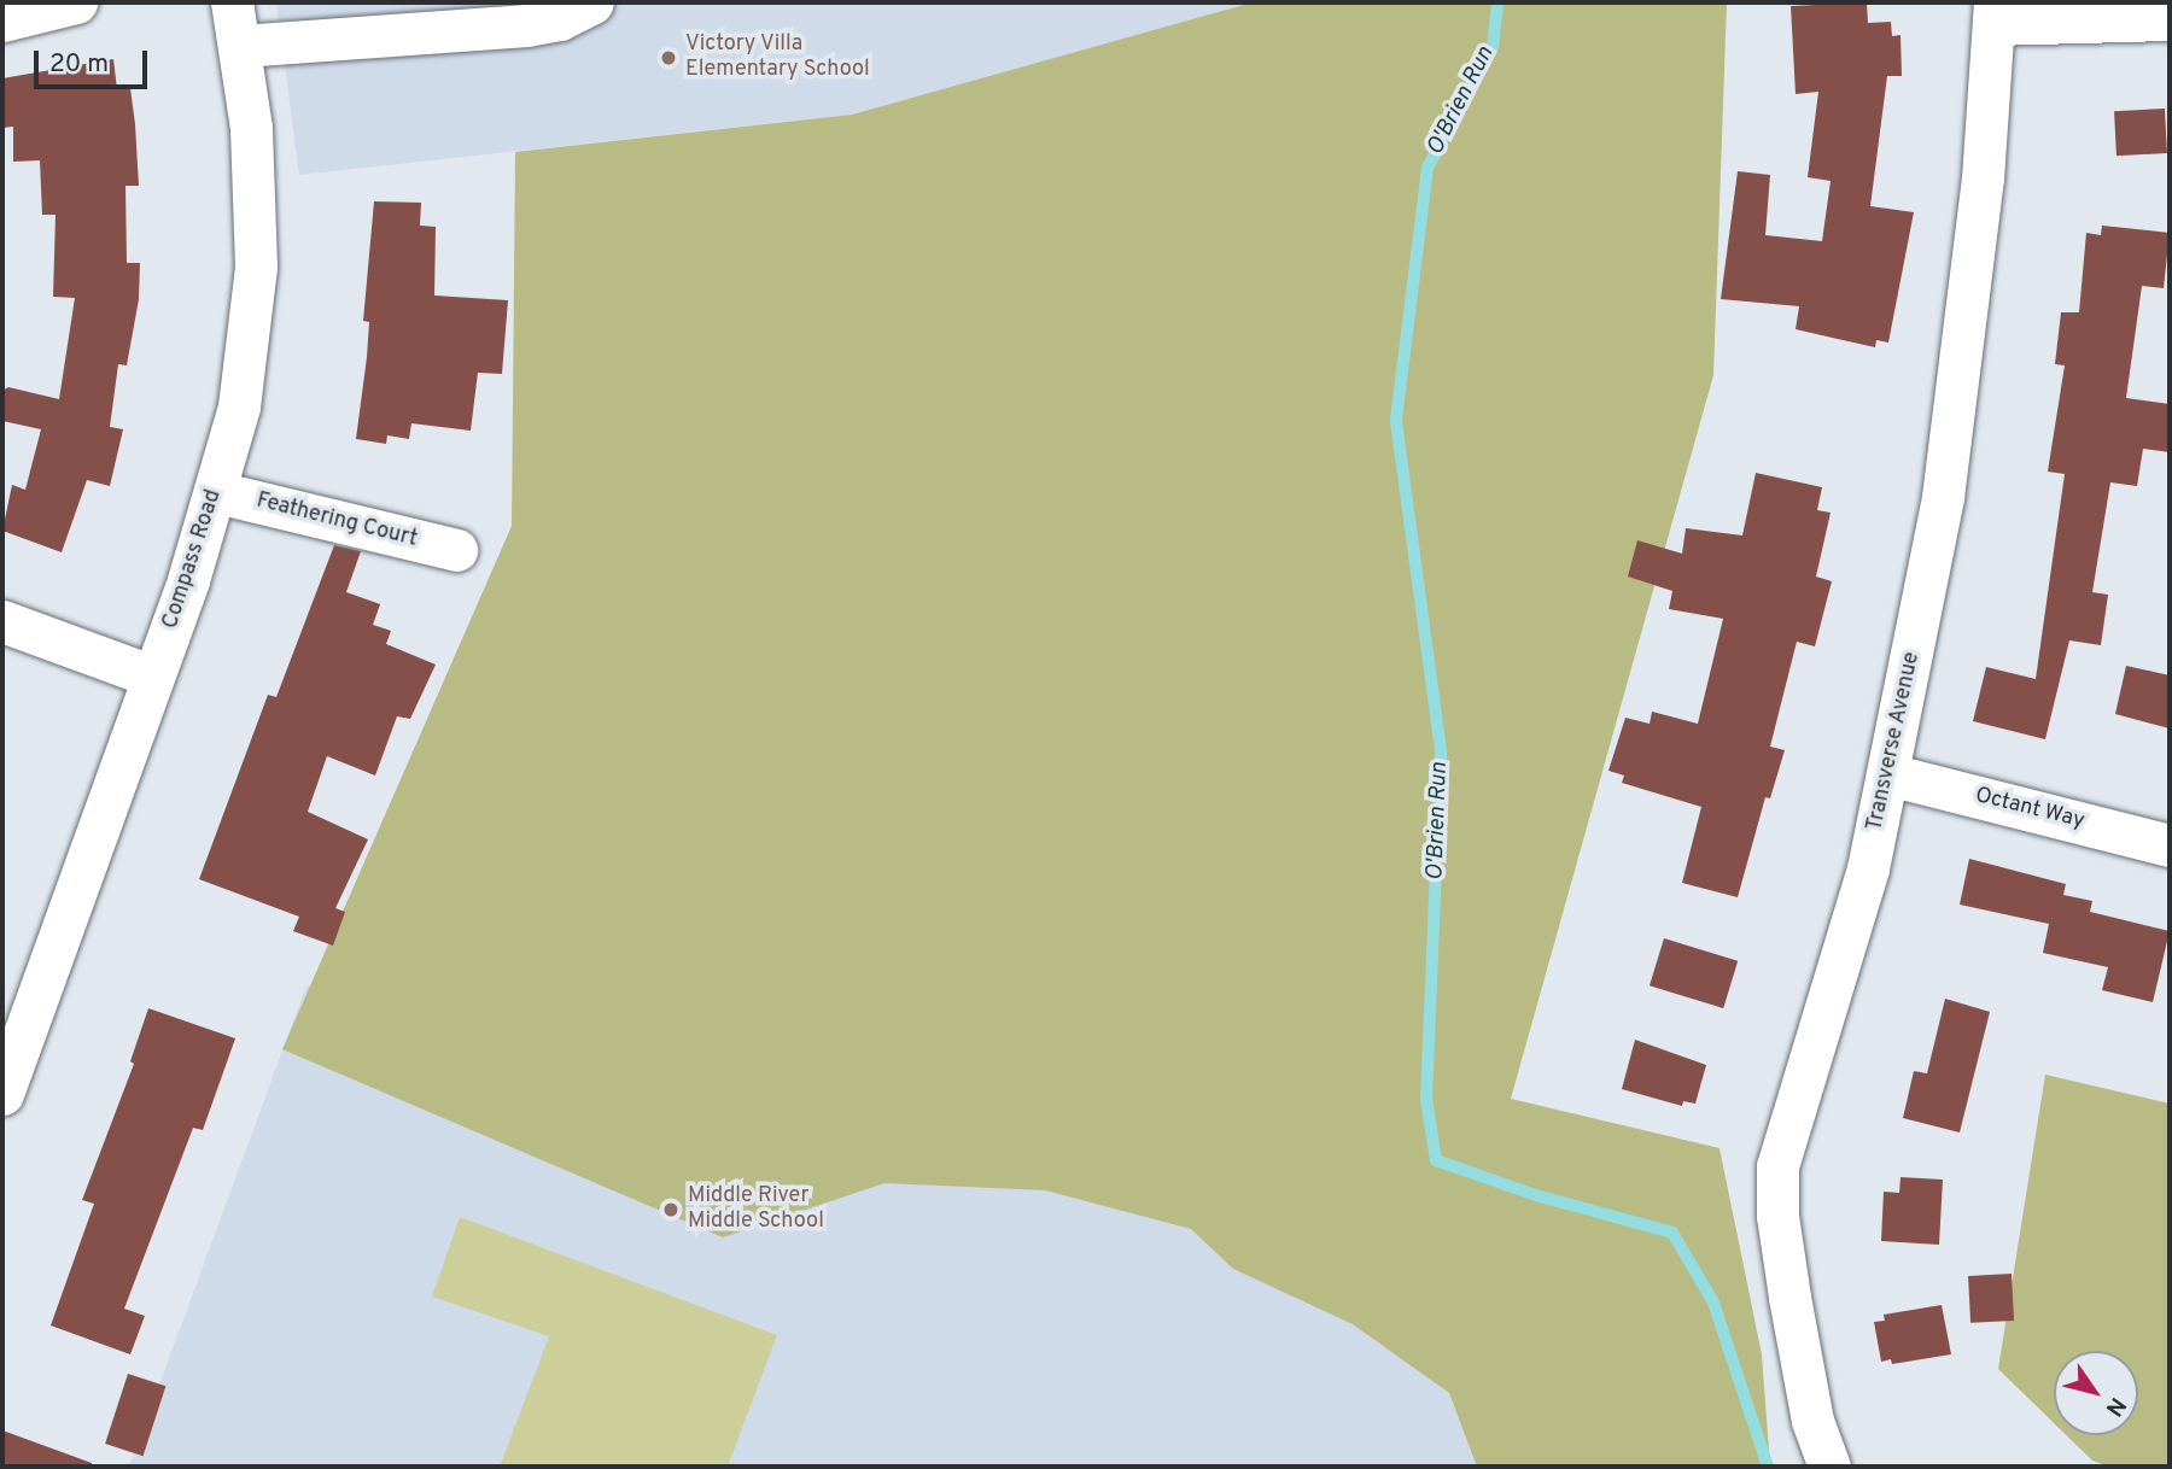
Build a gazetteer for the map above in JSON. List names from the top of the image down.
{
  "streets": {
    "street": [
      "Feathering Court",
      "Compass Road",
      "Transverse Avenue",
      "Octant Way"
    ]
  },
  "crossings": [
    ["Feathering Court", "Compass Road"],
    ["Transverse Avenue", "Octant Way"]
  ],
  "water": ["O'Brien Run"],
  "places": ["Victory Villa Elementary School", "Middle River Middle School"],
  "scale_bar": "20 m",
  "north": "bottom right"
}
